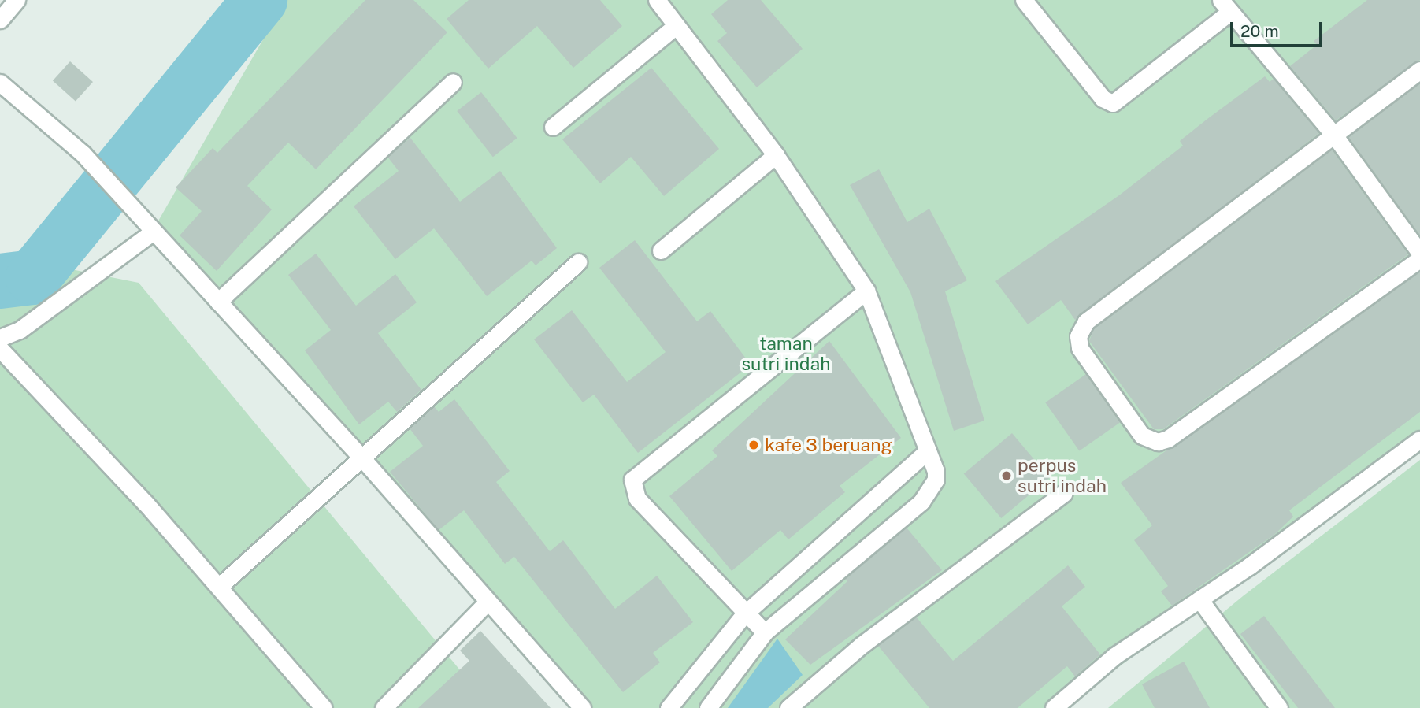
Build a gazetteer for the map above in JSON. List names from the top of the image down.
{
  "parks": ["taman sutri indah"],
  "places": ["kafe 3 beruang", "perpus sutri indah"],
  "scale_bar": "20 m"
}
